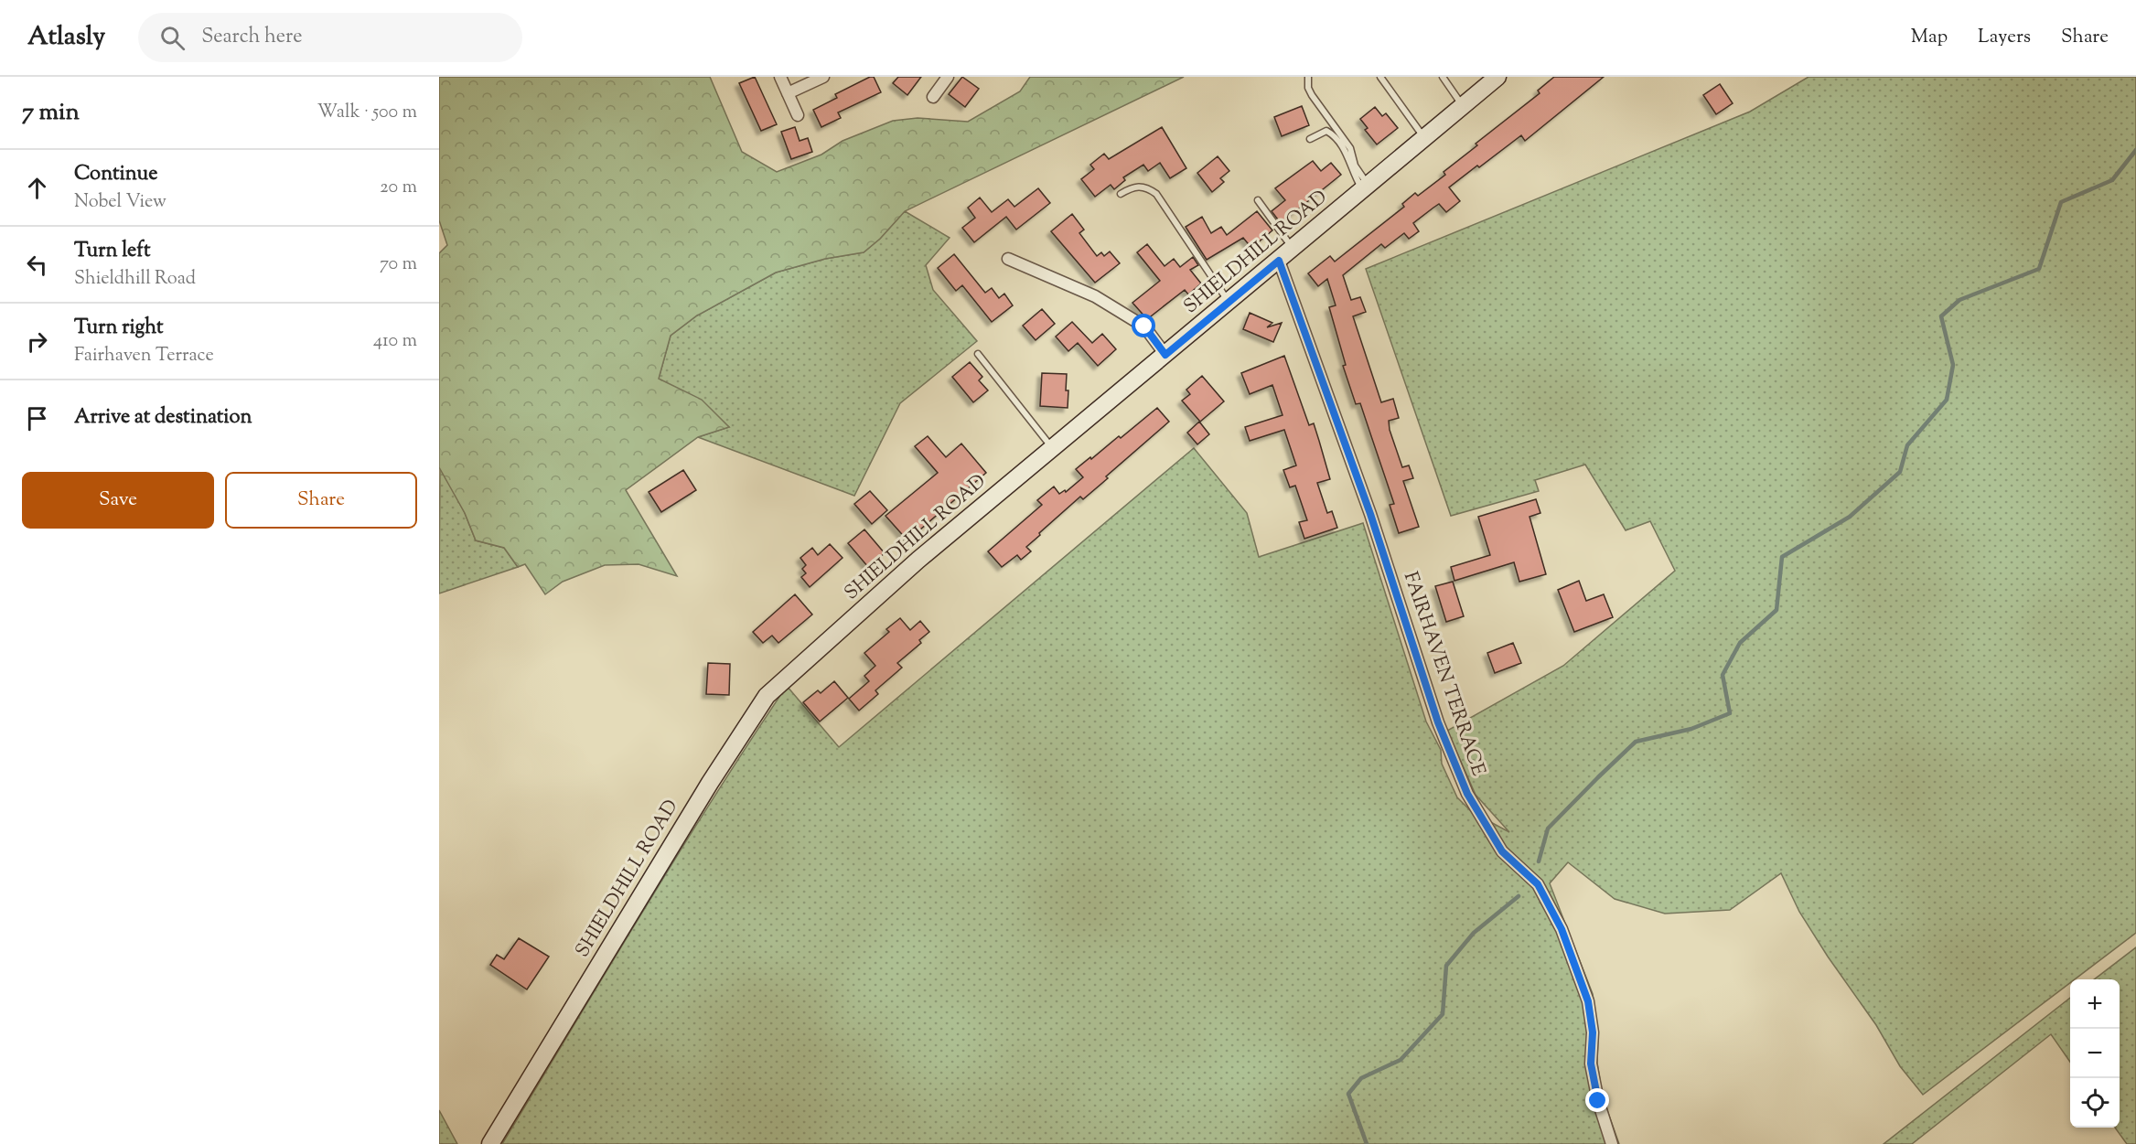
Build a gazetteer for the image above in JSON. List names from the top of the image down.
{
  "streets": {
    "main road": ["SHIELDHILL ROAD"],
    "street": ["FAIRHAVEN TERRACE"]
  },
  "crossings": [
    ["SHIELDHILL ROAD", "FAIRHAVEN TERRACE"]
  ],
  "page": {
    "header": "Atlasly",
    "search": "Search here",
    "nav": ["Map", "Layers", "Share"],
    "heading": ["7 min", "Walk · 500 m"],
    "list": [
      ["Continue", "Nobel View", "20 m"],
      ["Turn left", "Shieldhill Road", "70 m"],
      ["Turn right", "Fairhaven Terrace", "410 m"],
      "Arrive at destination"
    ],
    "buttons": ["Save", "Share"],
    "map_buttons": ["+", "−"]
  }
}
